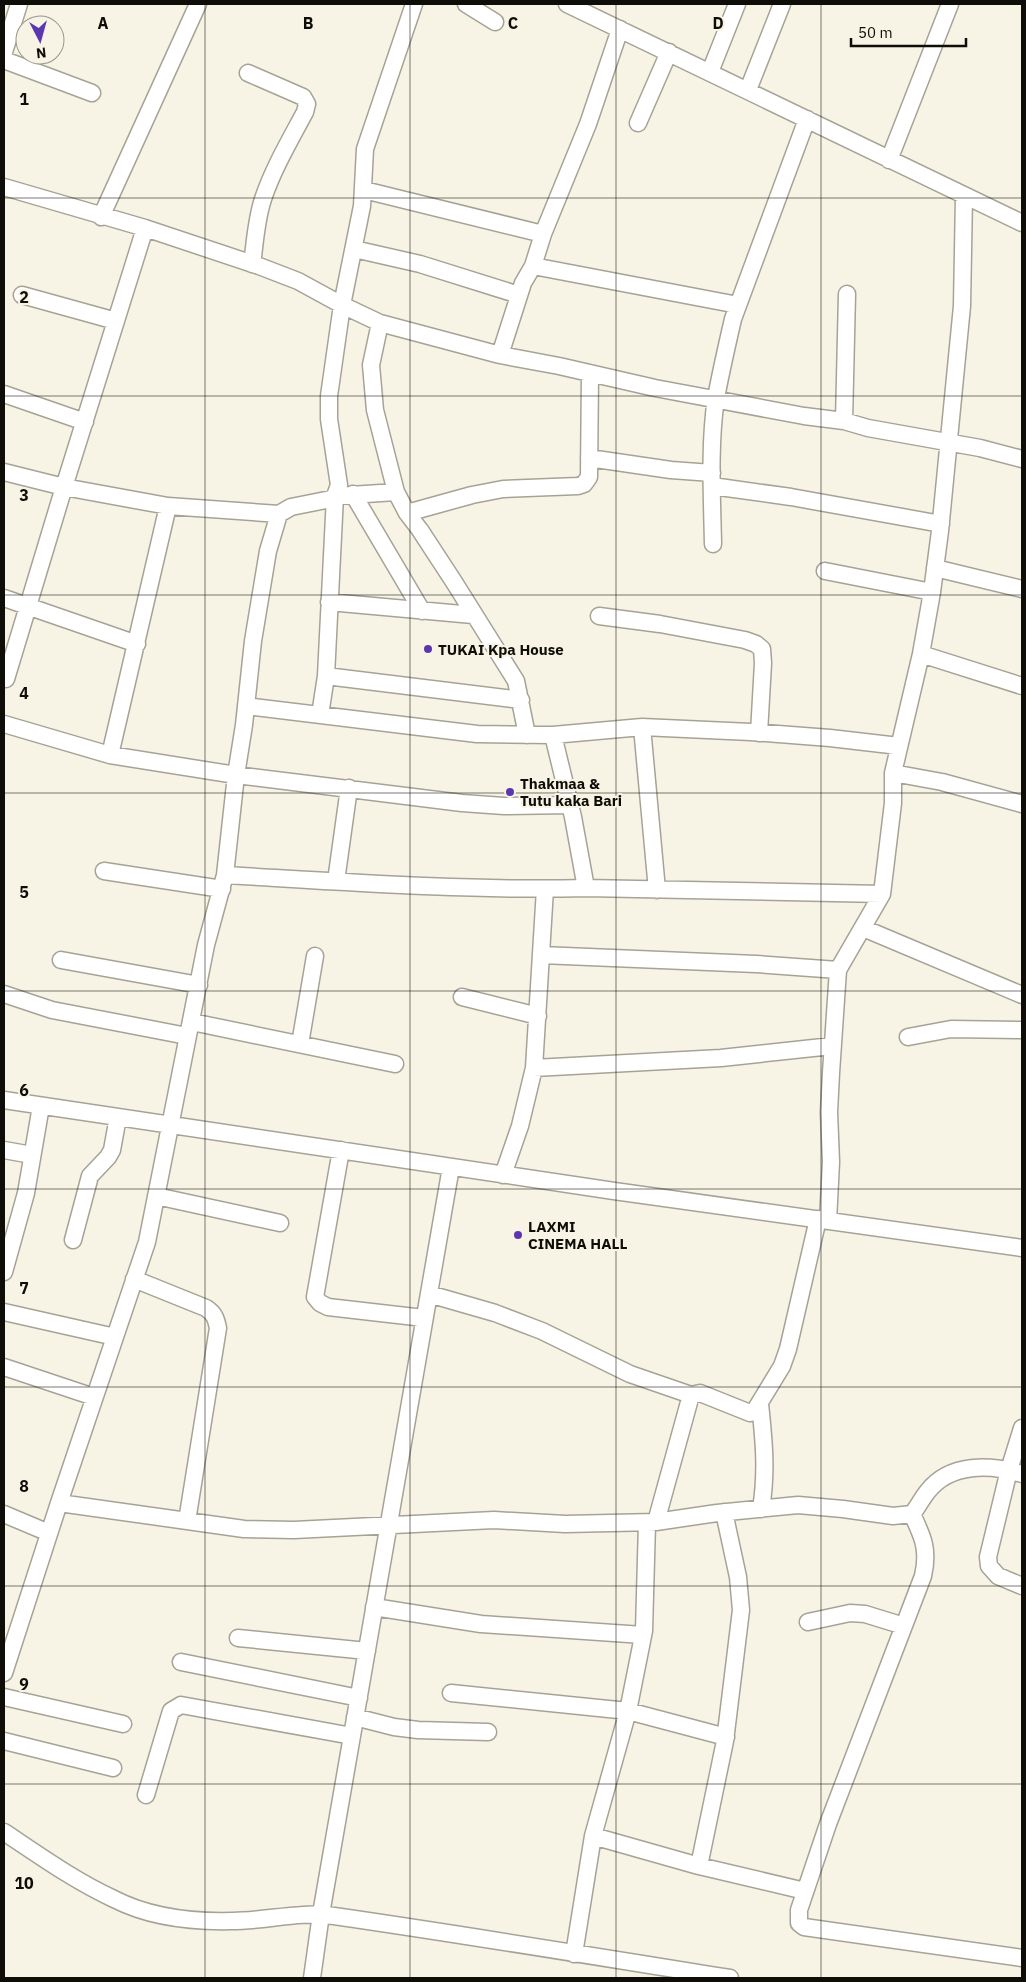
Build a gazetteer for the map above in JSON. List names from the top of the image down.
{
  "places": ["TUKAI Kpa House", "Thakmaa & Tutu kaka Bari", "LAXMI CINEMA HALL"],
  "scale_bar": "50 m",
  "north": "bottom",
  "grid": {
    "columns": [
      "A",
      "B",
      "C",
      "D"
    ],
    "rows": [
      "1",
      "2",
      "3",
      "4",
      "5",
      "6",
      "7",
      "8",
      "9",
      "10"
    ]
  }
}
